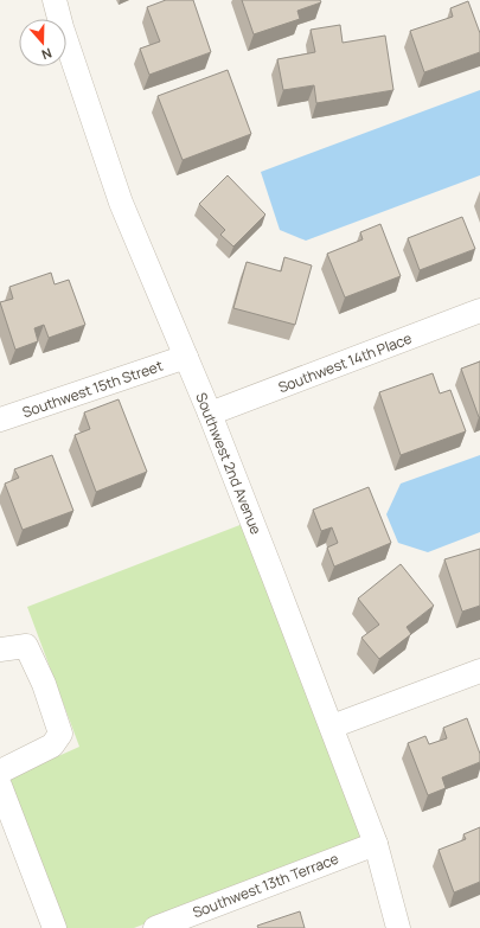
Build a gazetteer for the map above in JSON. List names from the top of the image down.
{
  "streets": {
    "street": [
      "Southwest 14th Place",
      "Southwest 15th Street",
      "Southwest 2nd Avenue",
      "Southwest 13th Terrace"
    ]
  },
  "crossings": [
    ["Southwest 14th Place", "Southwest 2nd Avenue"],
    ["Southwest 15th Street", "Southwest 2nd Avenue"],
    ["Southwest 2nd Avenue", "Southwest 13th Terrace"]
  ],
  "north": "bottom"
}
